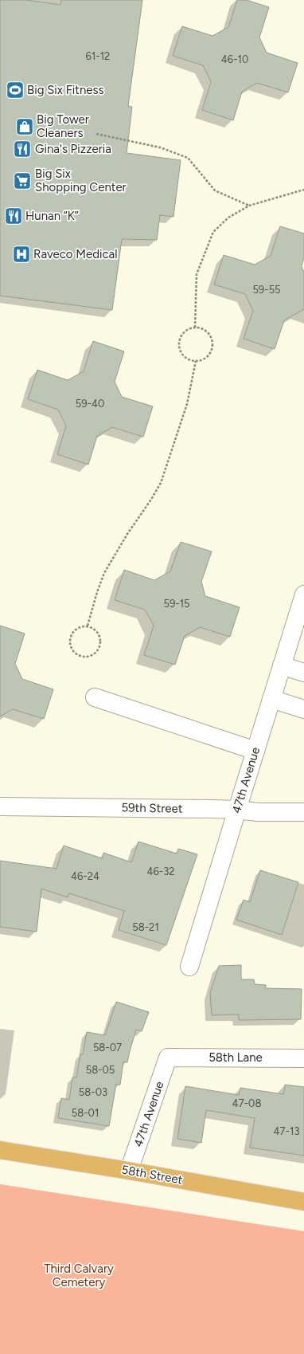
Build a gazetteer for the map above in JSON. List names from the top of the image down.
{
  "streets": {
    "main road": ["58th Street"],
    "street": ["47th Avenue", "59th Street", "58th Lane"]
  },
  "crossings": [
    ["47th Avenue", "59th Street"],
    ["47th Avenue", "58th Lane"],
    ["47th Avenue", "58th Street"]
  ],
  "parks": ["Third Calvary Cemetery"],
  "places": {
    "sports": ["Big Six Fitness"],
    "shop": ["Big Tower Cleaners"],
    "restaurant": ["Gina's Pizzeria", "Hunan “K”"],
    "supermarket": ["Big Six Shopping Center"],
    "hospital": ["Raveco Medical"]
  },
  "house_numbers": [
    "61-12",
    "46-10",
    "59-55",
    "59-40",
    "59-15",
    "46-32",
    "46-24",
    "58-21",
    "58-07",
    "58-05",
    "58-03",
    "47-08",
    "58-01",
    "47-13"
  ]
}
